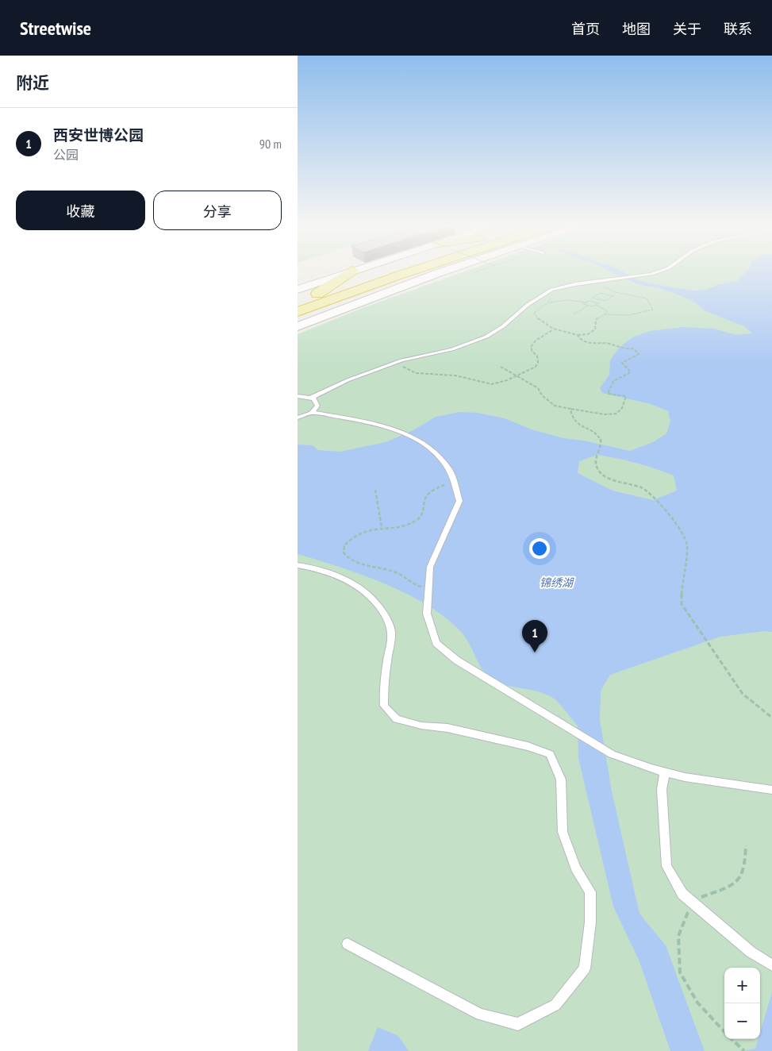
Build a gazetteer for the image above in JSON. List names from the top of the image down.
{
  "water": ["锦绣湖"],
  "page": {
    "header": "Streetwise",
    "nav": [
      "首页",
      "地图",
      "关于",
      "联系"
    ],
    "heading": "附近",
    "list": [
      {
        "mark": "1",
        "name": "西安世博公园",
        "note": "公园",
        "value": "90 m"
      }
    ],
    "buttons": ["收藏", "分享"],
    "pins": "1",
    "map_buttons": ["+", "−"]
  }
}
